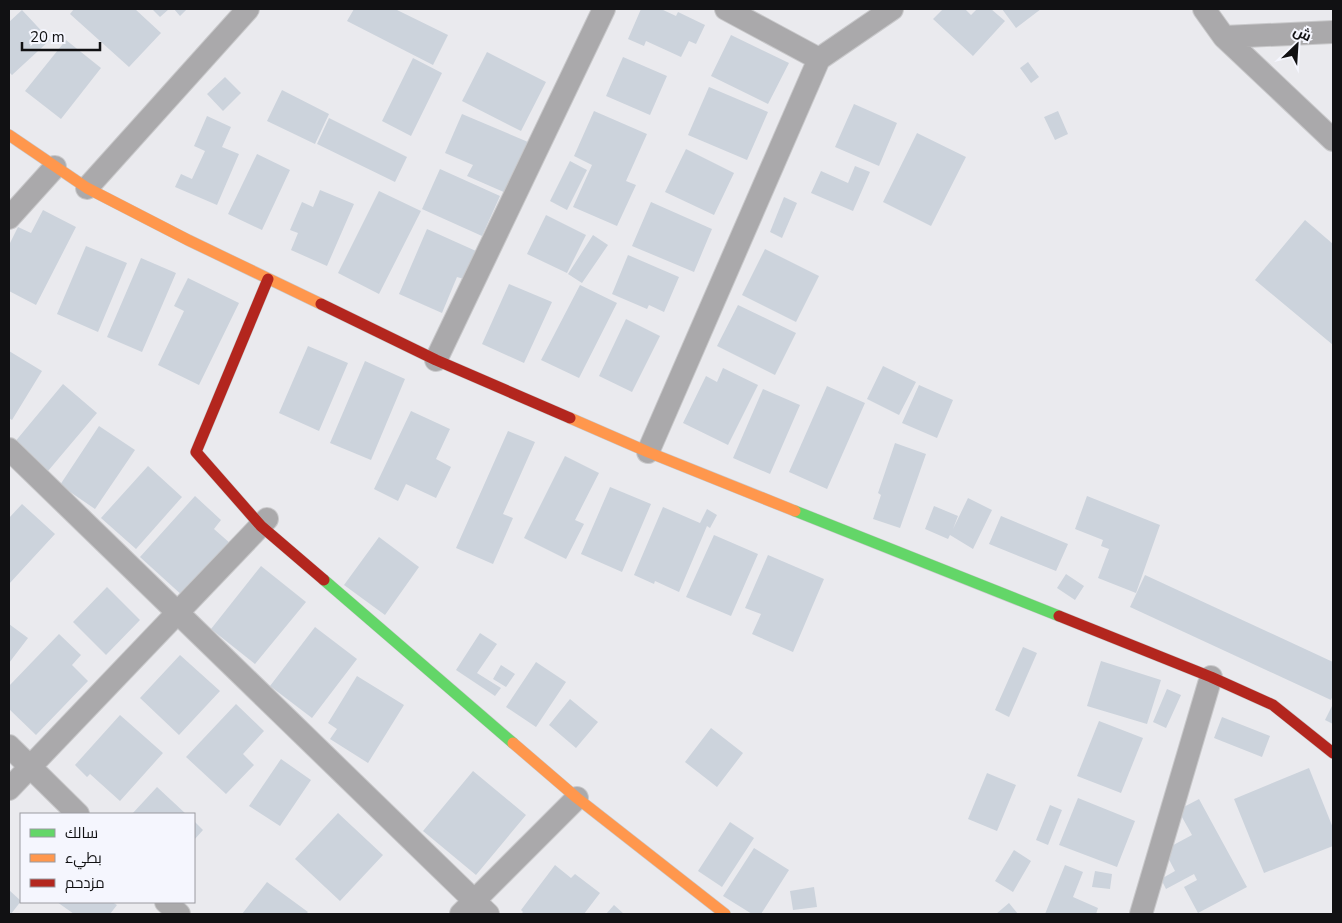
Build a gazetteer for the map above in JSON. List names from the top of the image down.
{
  "legend": ["سالك", "بطيء", "مزدحم"],
  "scale_bar": "20 m",
  "north": "top right"
}
